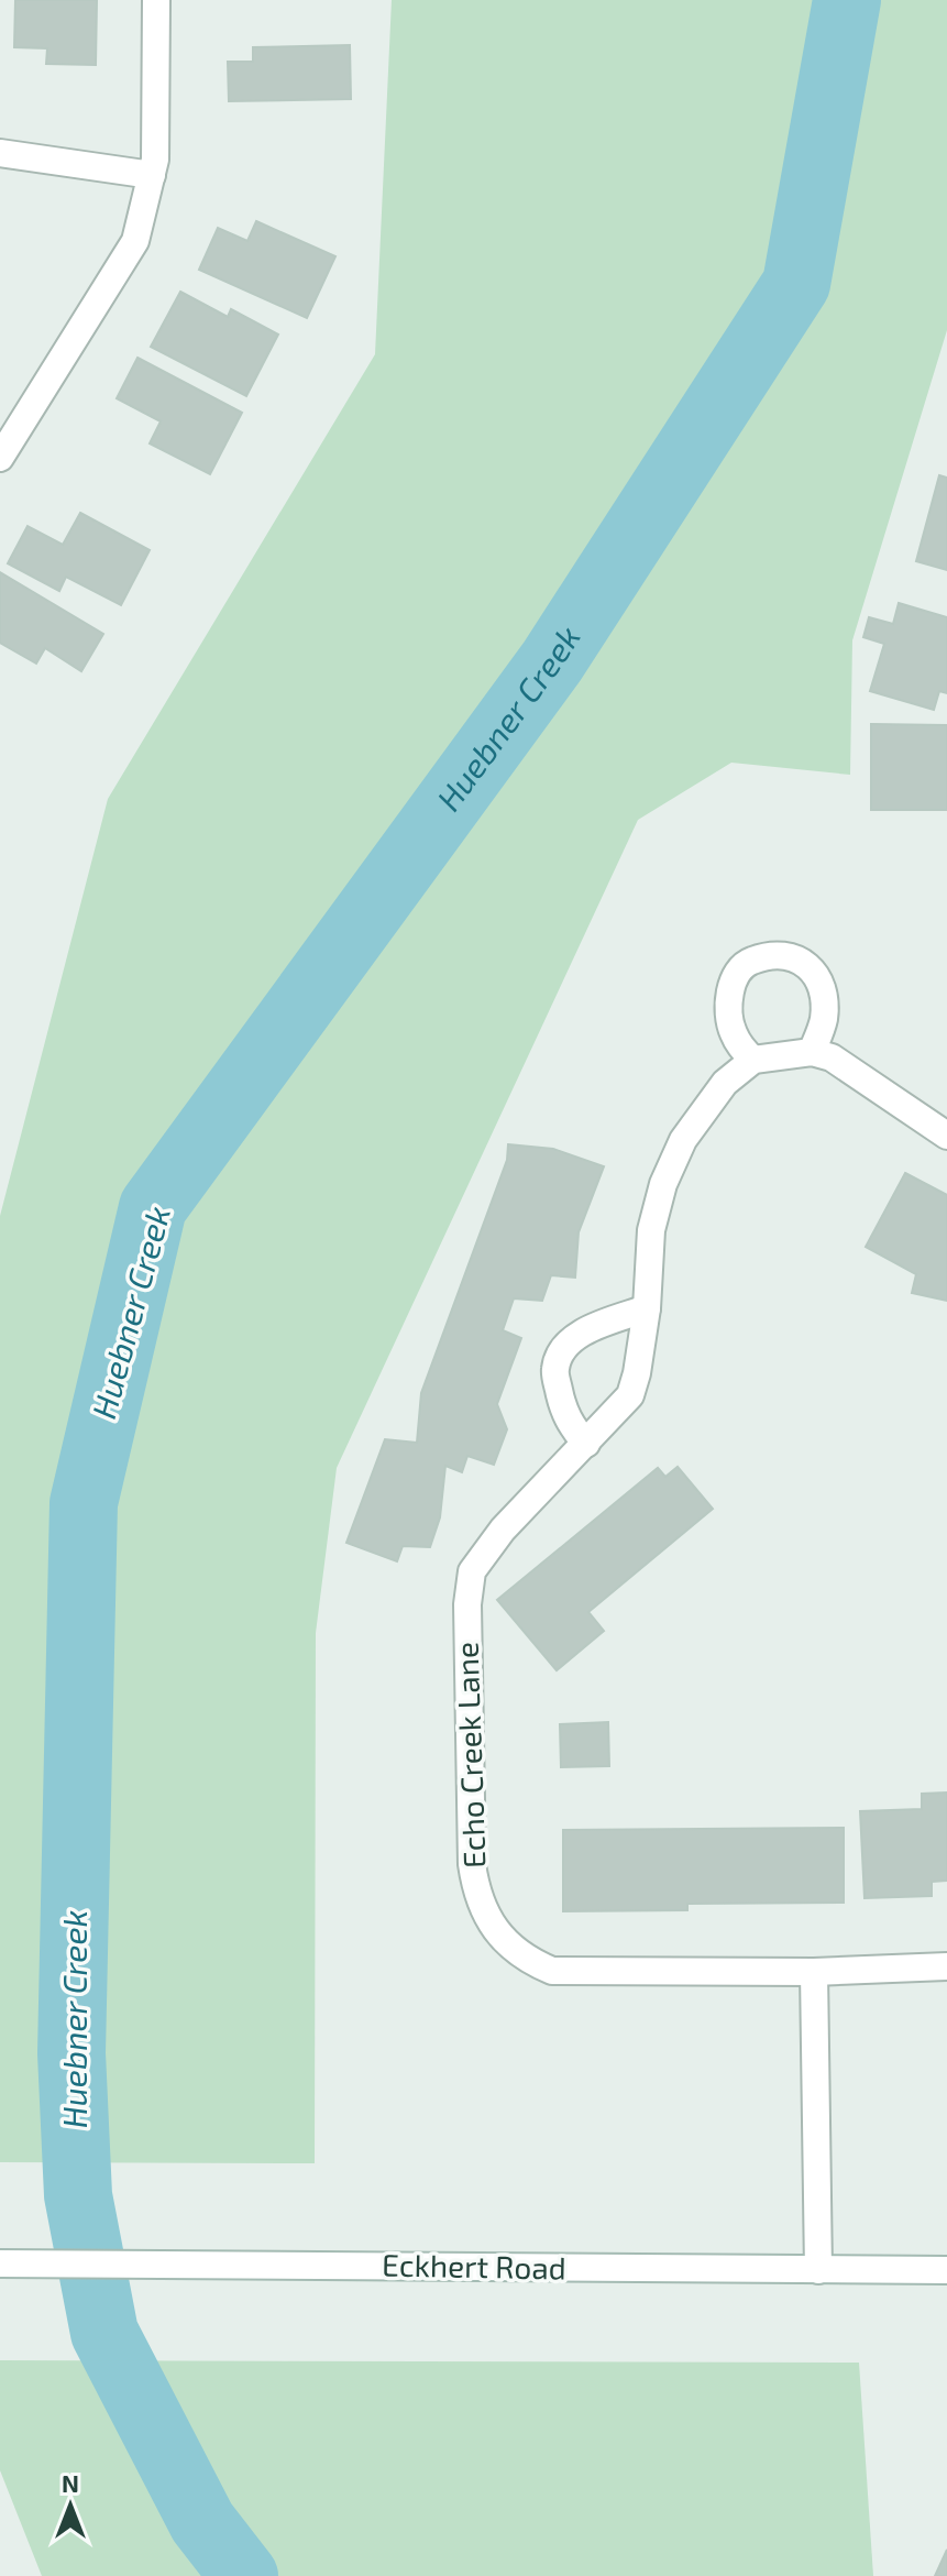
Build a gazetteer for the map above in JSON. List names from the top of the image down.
{
  "streets": {
    "street": ["Echo Creek Lane", "Eckhert Road"]
  },
  "water": ["Huebner Creek"],
  "north": "top"
}
